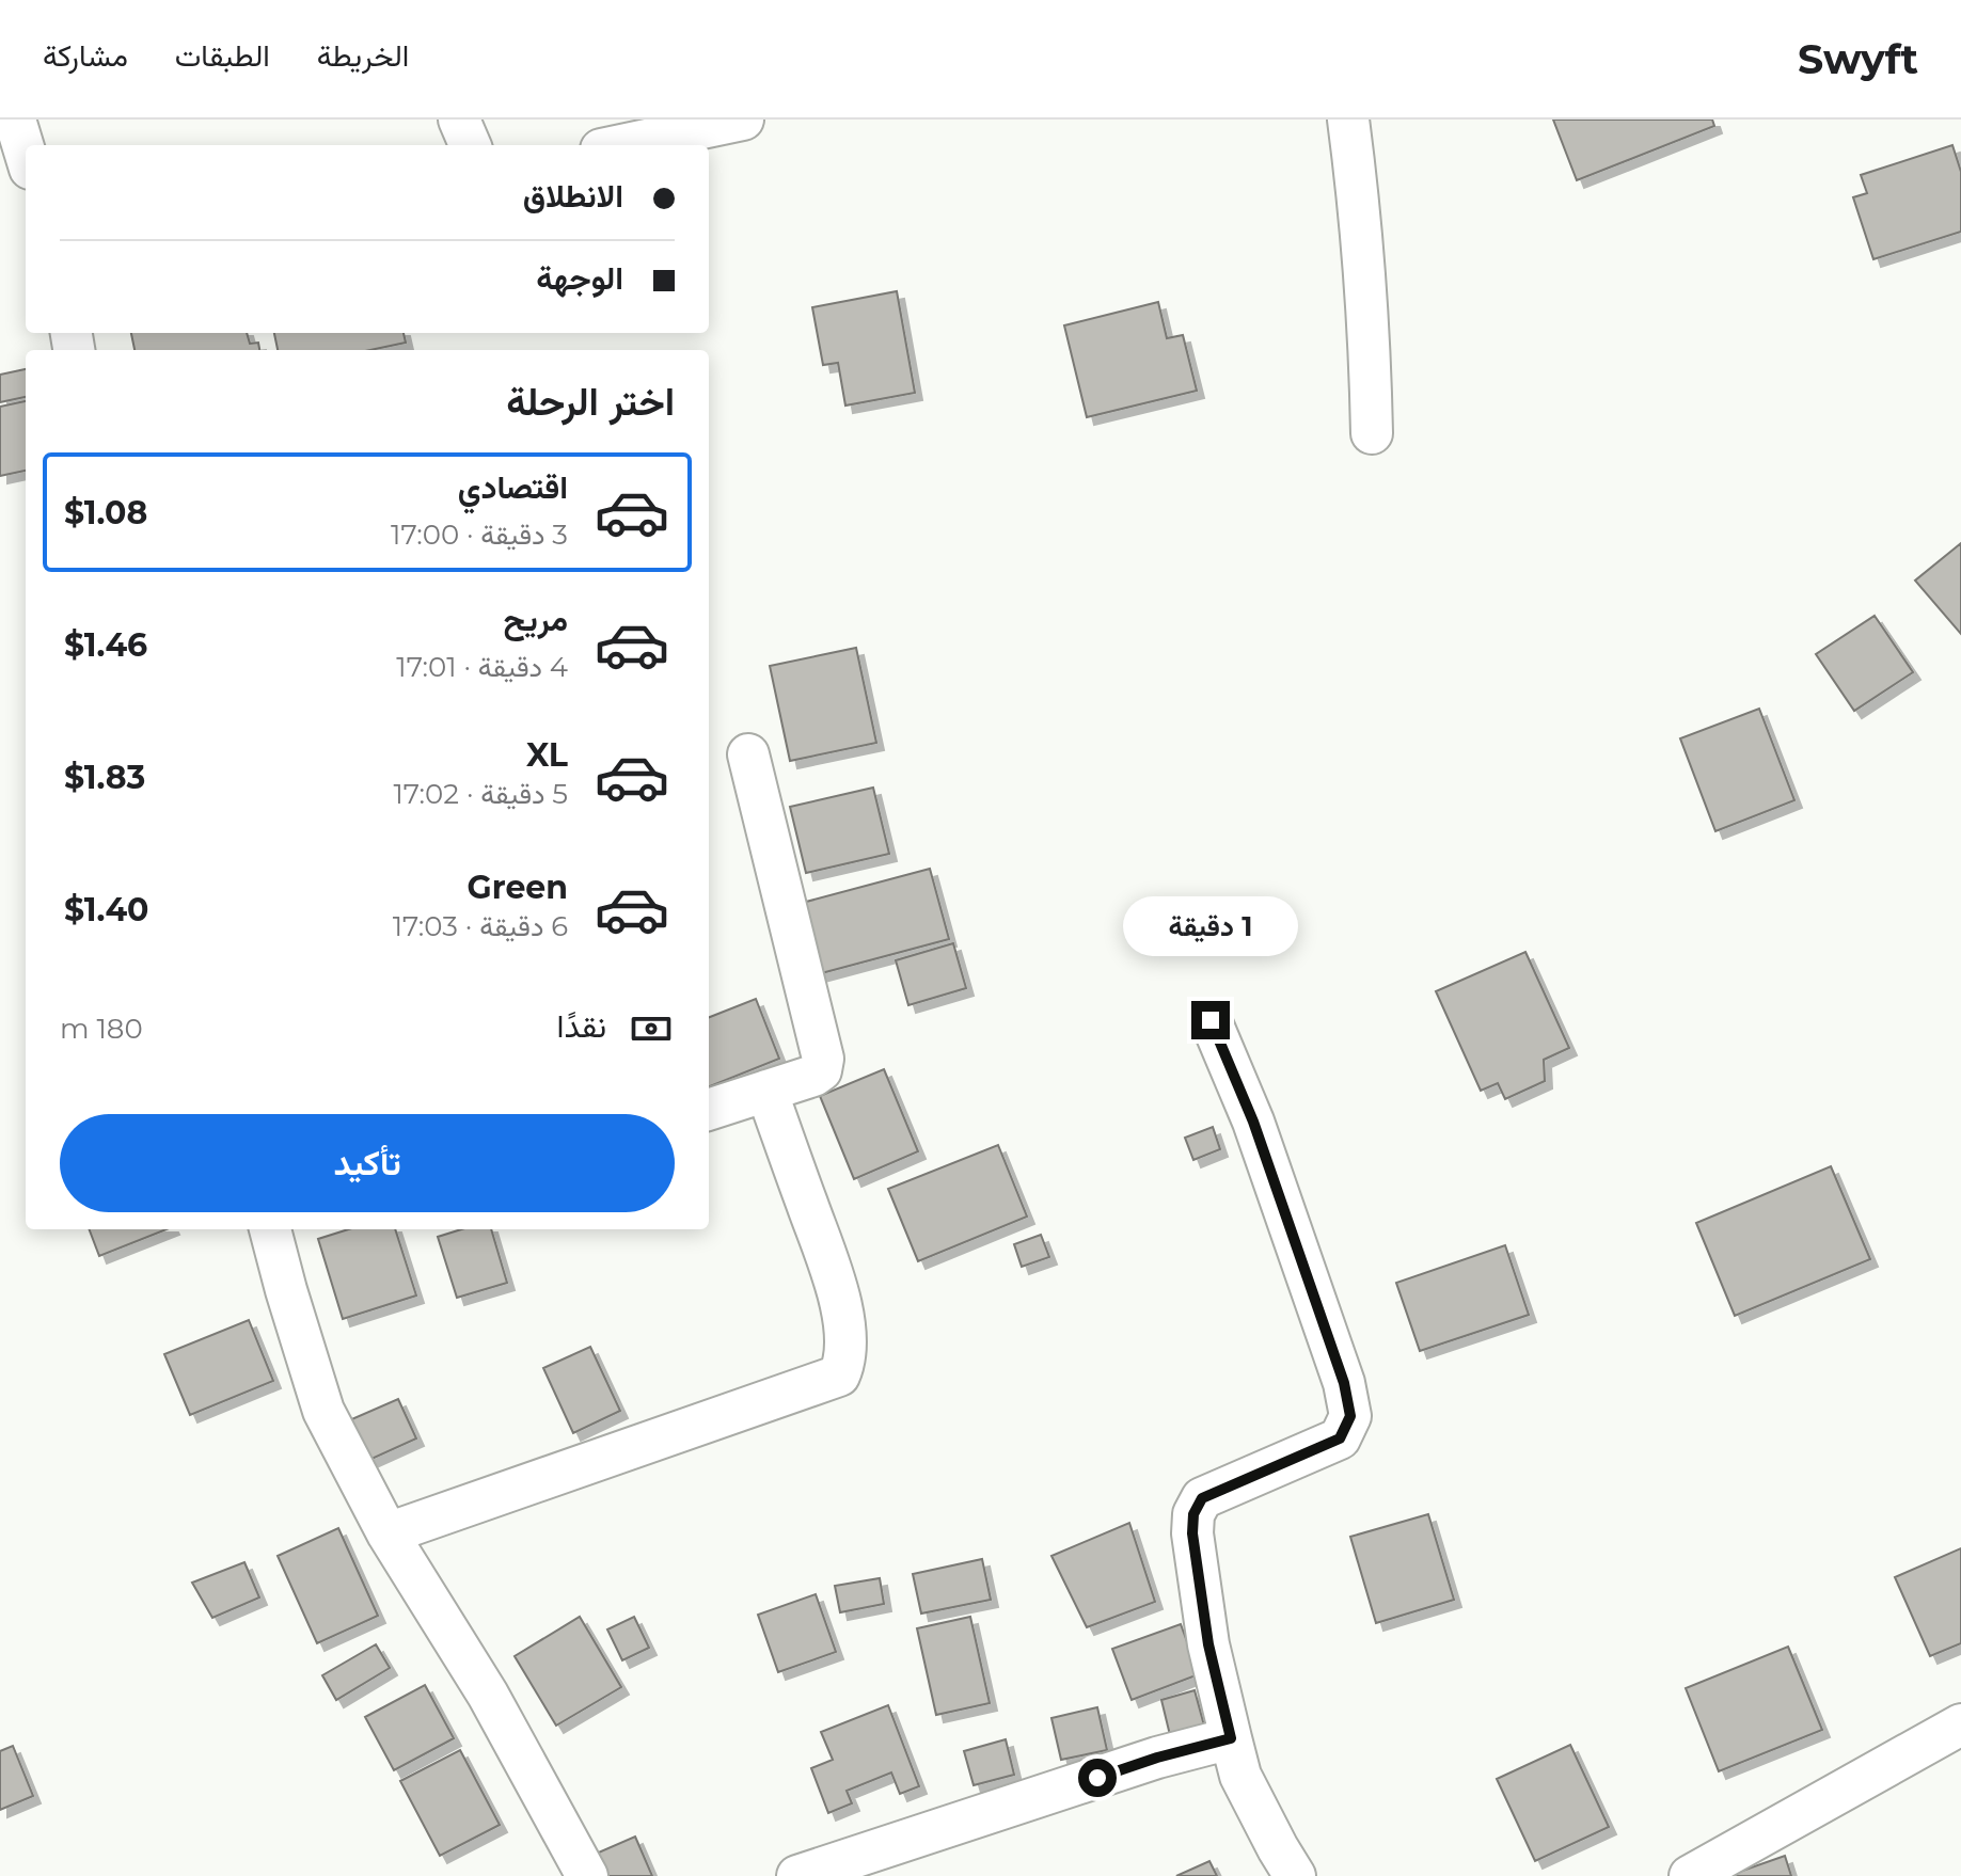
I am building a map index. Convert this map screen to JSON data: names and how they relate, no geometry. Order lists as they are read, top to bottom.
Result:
{
  "page": {
    "header": "Swyft",
    "nav": ["الخريطة", "الطبقات", "مشاركة"],
    "banner": ["الانطلاق", "الوجهة"],
    "heading": "اختر الرحلة",
    "list": [
      {
        "name": "اقتصادي",
        "note": "3 دقيقة · 17:00",
        "value": "$1.08"
      },
      {
        "name": "مريح",
        "note": "4 دقيقة · 17:01",
        "value": "$1.46"
      },
      {
        "name": "XL",
        "note": "5 دقيقة · 17:02",
        "value": "$1.83"
      },
      {
        "name": "Green",
        "note": "6 دقيقة · 17:03",
        "value": "$1.40"
      }
    ],
    "bubble": "1 دقيقة",
    "pay": ["نقدًا", "180 m"],
    "buttons": "تأكيد"
  }
}
